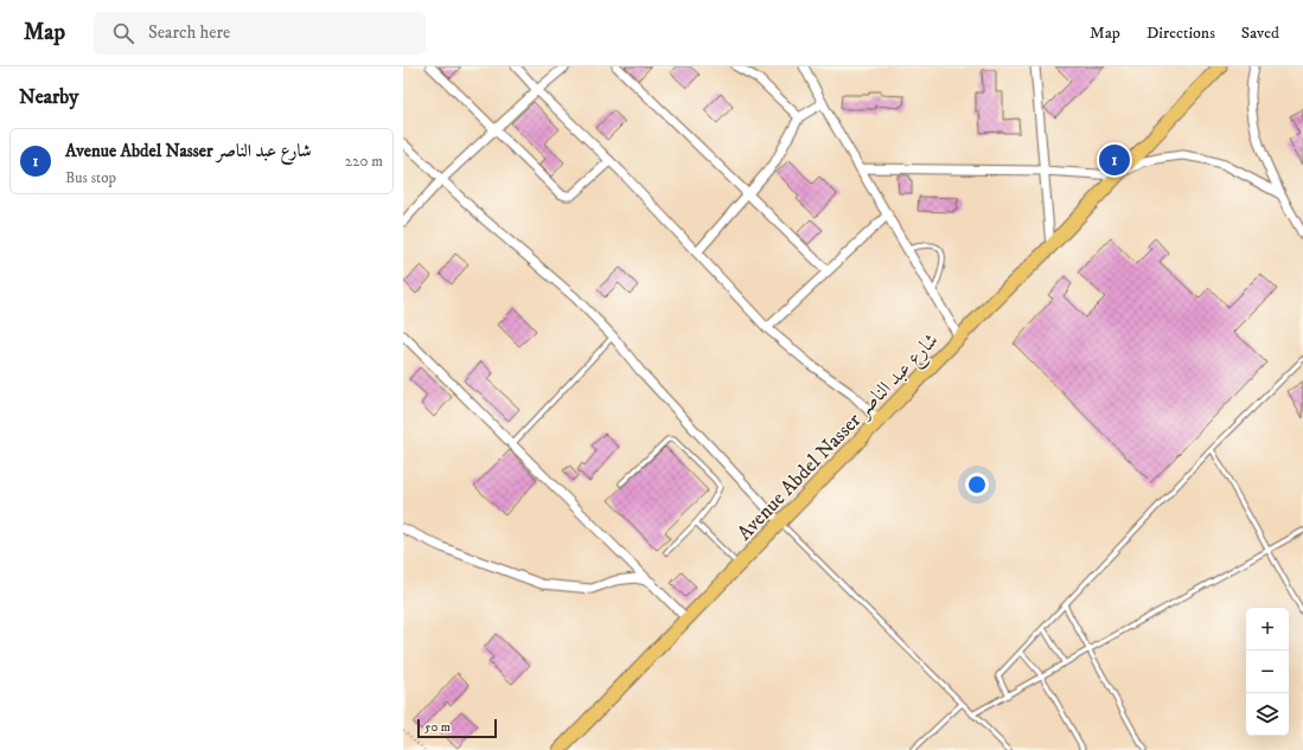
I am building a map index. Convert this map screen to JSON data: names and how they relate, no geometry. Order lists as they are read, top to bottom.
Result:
{
  "streets": {
    "main road": ["Avenue Abdel Nasser شارع عبد الناصر"]
  },
  "scale_bar": "50 m",
  "page": {
    "header": "Map",
    "search": "Search here",
    "nav": ["Map", "Directions", "Saved"],
    "heading": "Nearby",
    "list": [
      {
        "mark": "1",
        "name": "Avenue Abdel Nasser شارع عبد الناصر",
        "note": "Bus stop",
        "value": "220 m"
      }
    ],
    "pins": "1",
    "map_buttons": ["+", "−"],
    "scale": "50 m"
  }
}
